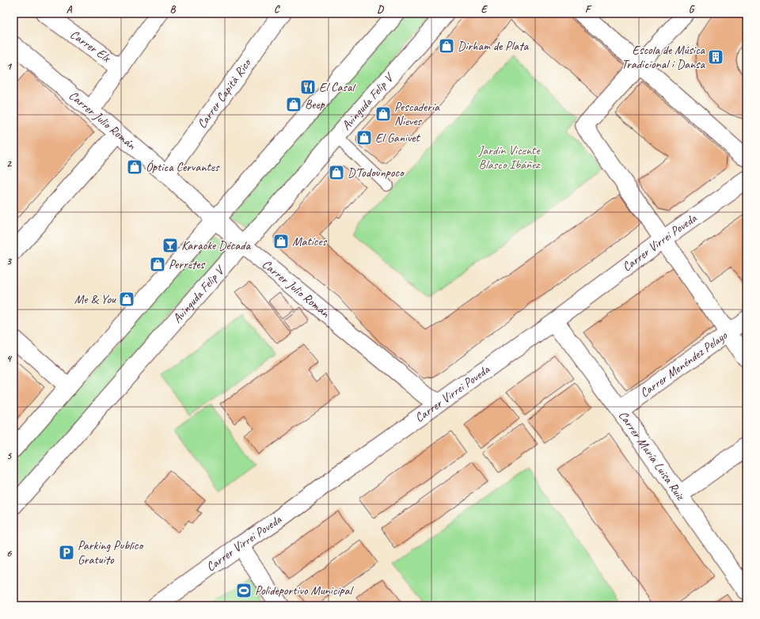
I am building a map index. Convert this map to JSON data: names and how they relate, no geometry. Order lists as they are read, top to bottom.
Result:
{
  "streets": {
    "street": [
      "Carrer Elx",
      "Carrer Capità Rico",
      "Avinguda Felip V",
      "Carrer Julio Román",
      "Carrer Virrei Poveda",
      "Carrer Menéndez Pelayo",
      "Carrer María Luisa Ruiz"
    ]
  },
  "crossings": [
    ["Carrer Elx", "Carrer Julio Román"],
    ["Carrer Capità Rico", "Carrer Julio Román"],
    ["Avinguda Felip V", "Carrer Julio Román"],
    ["Carrer Julio Román", "Carrer Virrei Poveda"],
    ["Carrer Virrei Poveda", "Carrer María Luisa Ruiz"],
    ["Carrer Menéndez Pelayo", "Carrer María Luisa Ruiz"]
  ],
  "parks": ["Jardín Vicente Blasco Ibáñez"],
  "places": {
    "shop": [
      "Dirham de Plata",
      "Beep",
      "Pescadería Nieves",
      "El Ganivet",
      "Óptica Cervantes",
      "D'Todounpoco",
      "Matíces",
      "Perretes",
      "Me & You"
    ],
    "building": ["Escola de Música Tradicional i Dansa"],
    "restaurant": ["El Casal"],
    "bar": ["Karaoke Década"],
    "parking": ["Parking Publico Gratuito"],
    "sports": ["Polideportivo Municipal"]
  },
  "grid": {
    "columns": [
      "A",
      "B",
      "C",
      "D",
      "E",
      "F",
      "G"
    ],
    "rows": [
      "1",
      "2",
      "3",
      "4",
      "5",
      "6"
    ]
  }
}
